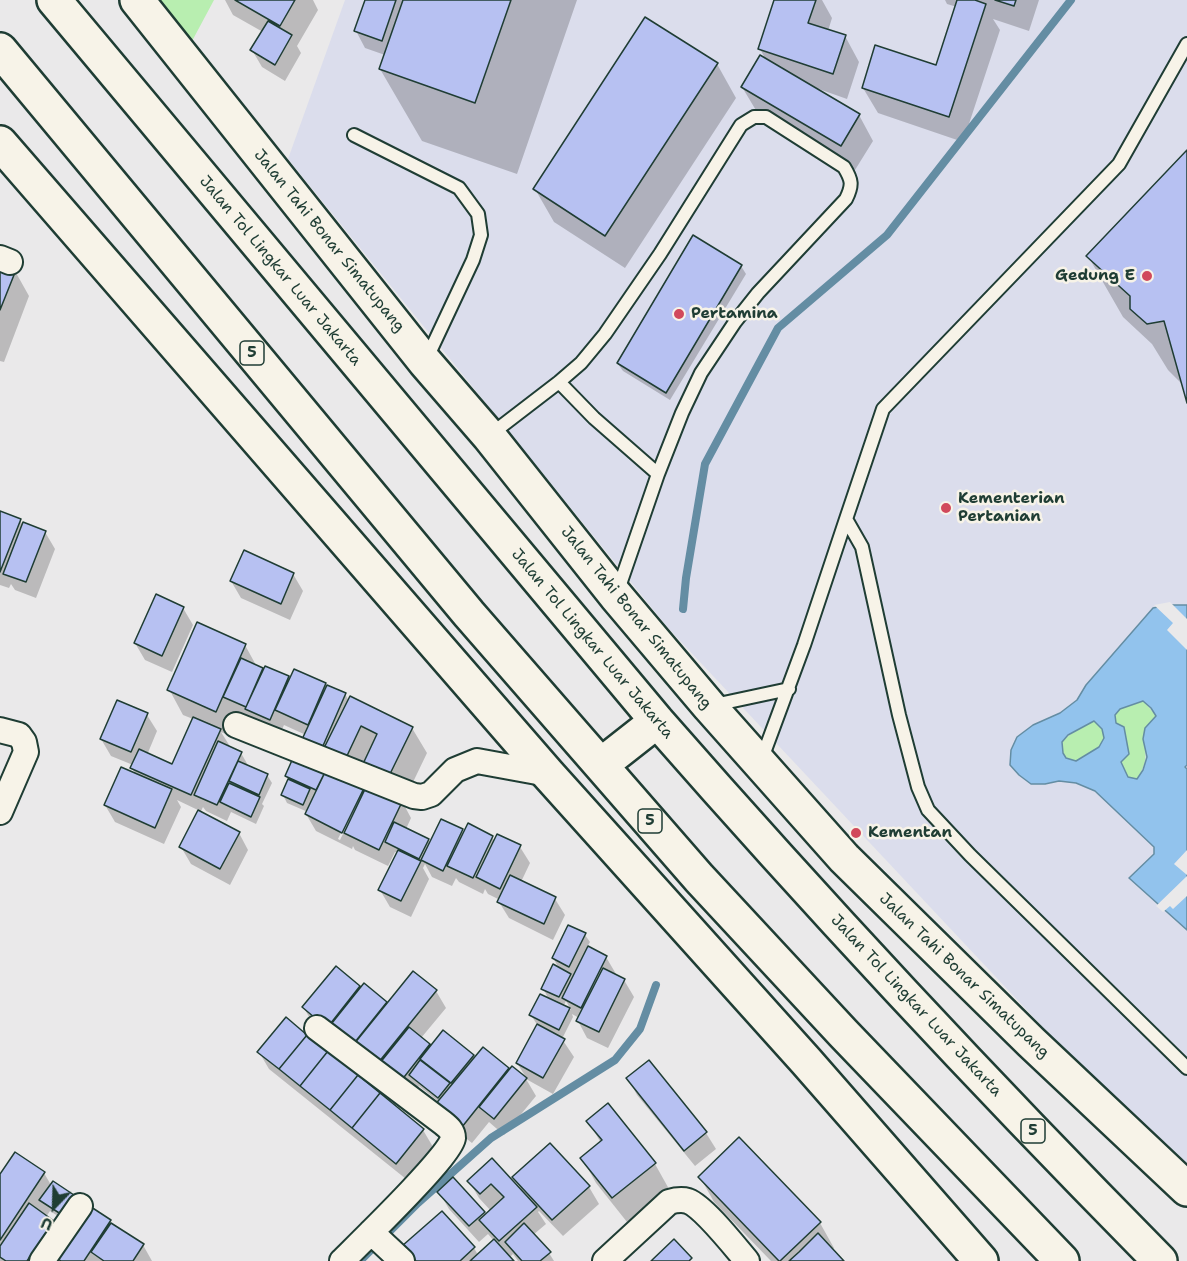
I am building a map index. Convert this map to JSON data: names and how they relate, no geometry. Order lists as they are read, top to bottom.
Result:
{
  "streets": {
    "highway": ["Jalan Tahi Bonar Simatupang", "Jalan Tol Lingkar Luar Jakarta", "5"]
  },
  "places": [
    "Gedung E",
    "Pertamina",
    "Kementerian Pertanian",
    "Kementan"
  ],
  "north": "bottom left"
}
